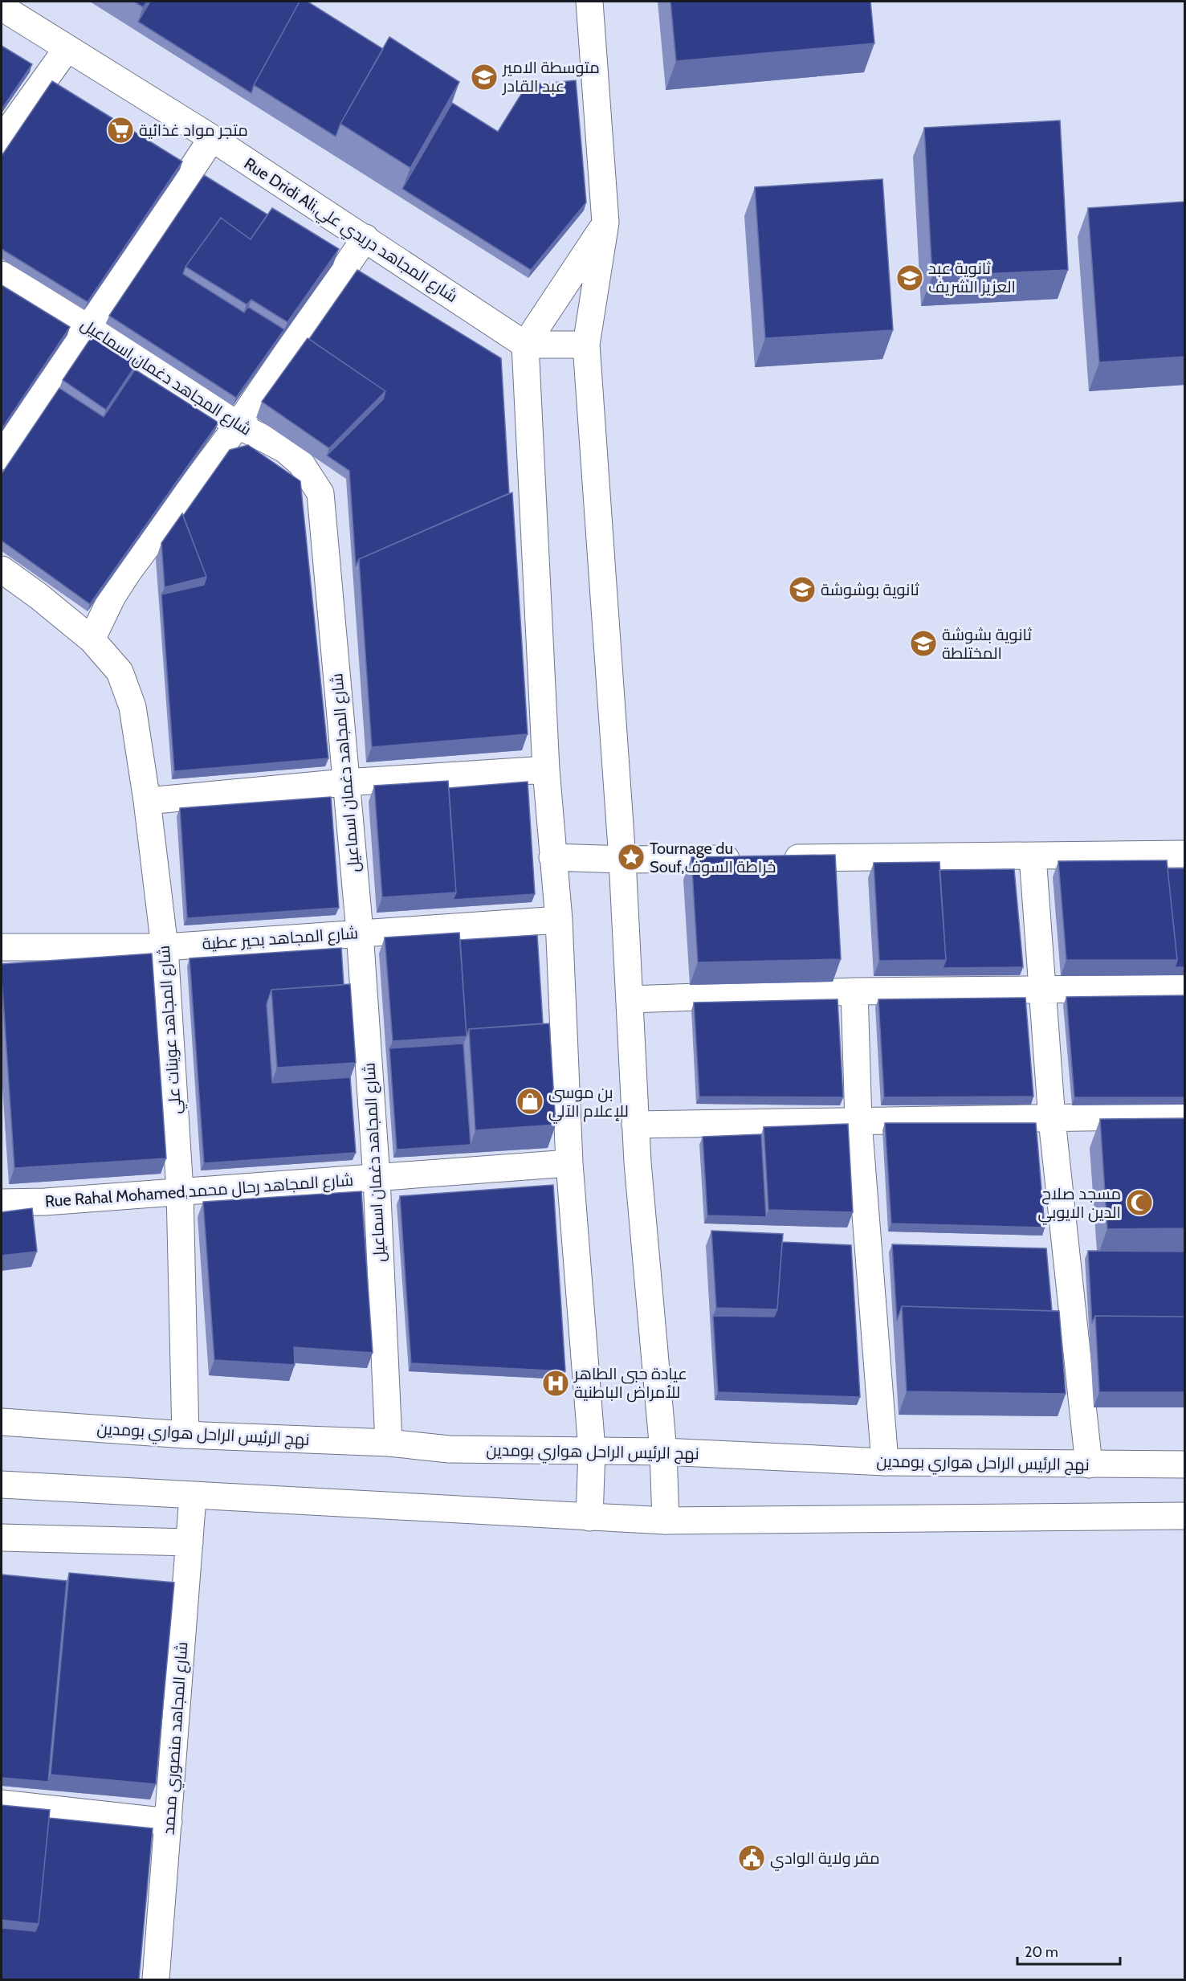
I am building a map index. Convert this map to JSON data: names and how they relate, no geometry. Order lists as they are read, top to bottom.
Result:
{
  "streets": {
    "street": [
      "Rue Dridi Ali,شارع المجاهد دريدي علي",
      "شارع المجاهد دغمان اسماعيل",
      "شارع المجاهد بحير عطية",
      "شارع المجاهد عوينات علي",
      "Rue Rahal Mohamed,شارع المجاهد رحال محمد",
      "نهج الرئيس الراحل هواري بومدين",
      "شارع المجاهد منصوري محمد"
    ]
  },
  "crossings": [
    ["شارع المجاهد دغمان اسماعيل", "شارع المجاهد بحير عطية"],
    ["شارع المجاهد دغمان اسماعيل", "Rue Rahal Mohamed,شارع المجاهد رحال محمد"],
    ["شارع المجاهد دغمان اسماعيل", "نهج الرئيس الراحل هواري بومدين"],
    ["شارع المجاهد بحير عطية", "شارع المجاهد عوينات علي"],
    ["شارع المجاهد عوينات علي", "Rue Rahal Mohamed,شارع المجاهد رحال محمد"],
    ["شارع المجاهد عوينات علي", "نهج الرئيس الراحل هواري بومدين"]
  ],
  "places": {
    "school or university": [
      "متوسطة الامير عبد القادر",
      "ثانوية عبد العزيز الشريف",
      "ثانوية بوشوشة",
      "ثانوية بشوشة المختلطة"
    ],
    "supermarket": ["متجر مواد غذائية"],
    "place": ["Tournage du Souf,خراطة السوف"],
    "shop": ["بن موسى للإعلام الآلي"],
    "mosque": ["مسجد صلاح الدين الايوبي"],
    "hospital": ["عيادة حبى الطاهر للأمراض الباطنية"],
    "public building": ["مقر ولاية الوادي"]
  },
  "scale_bar": "20 m"
}
